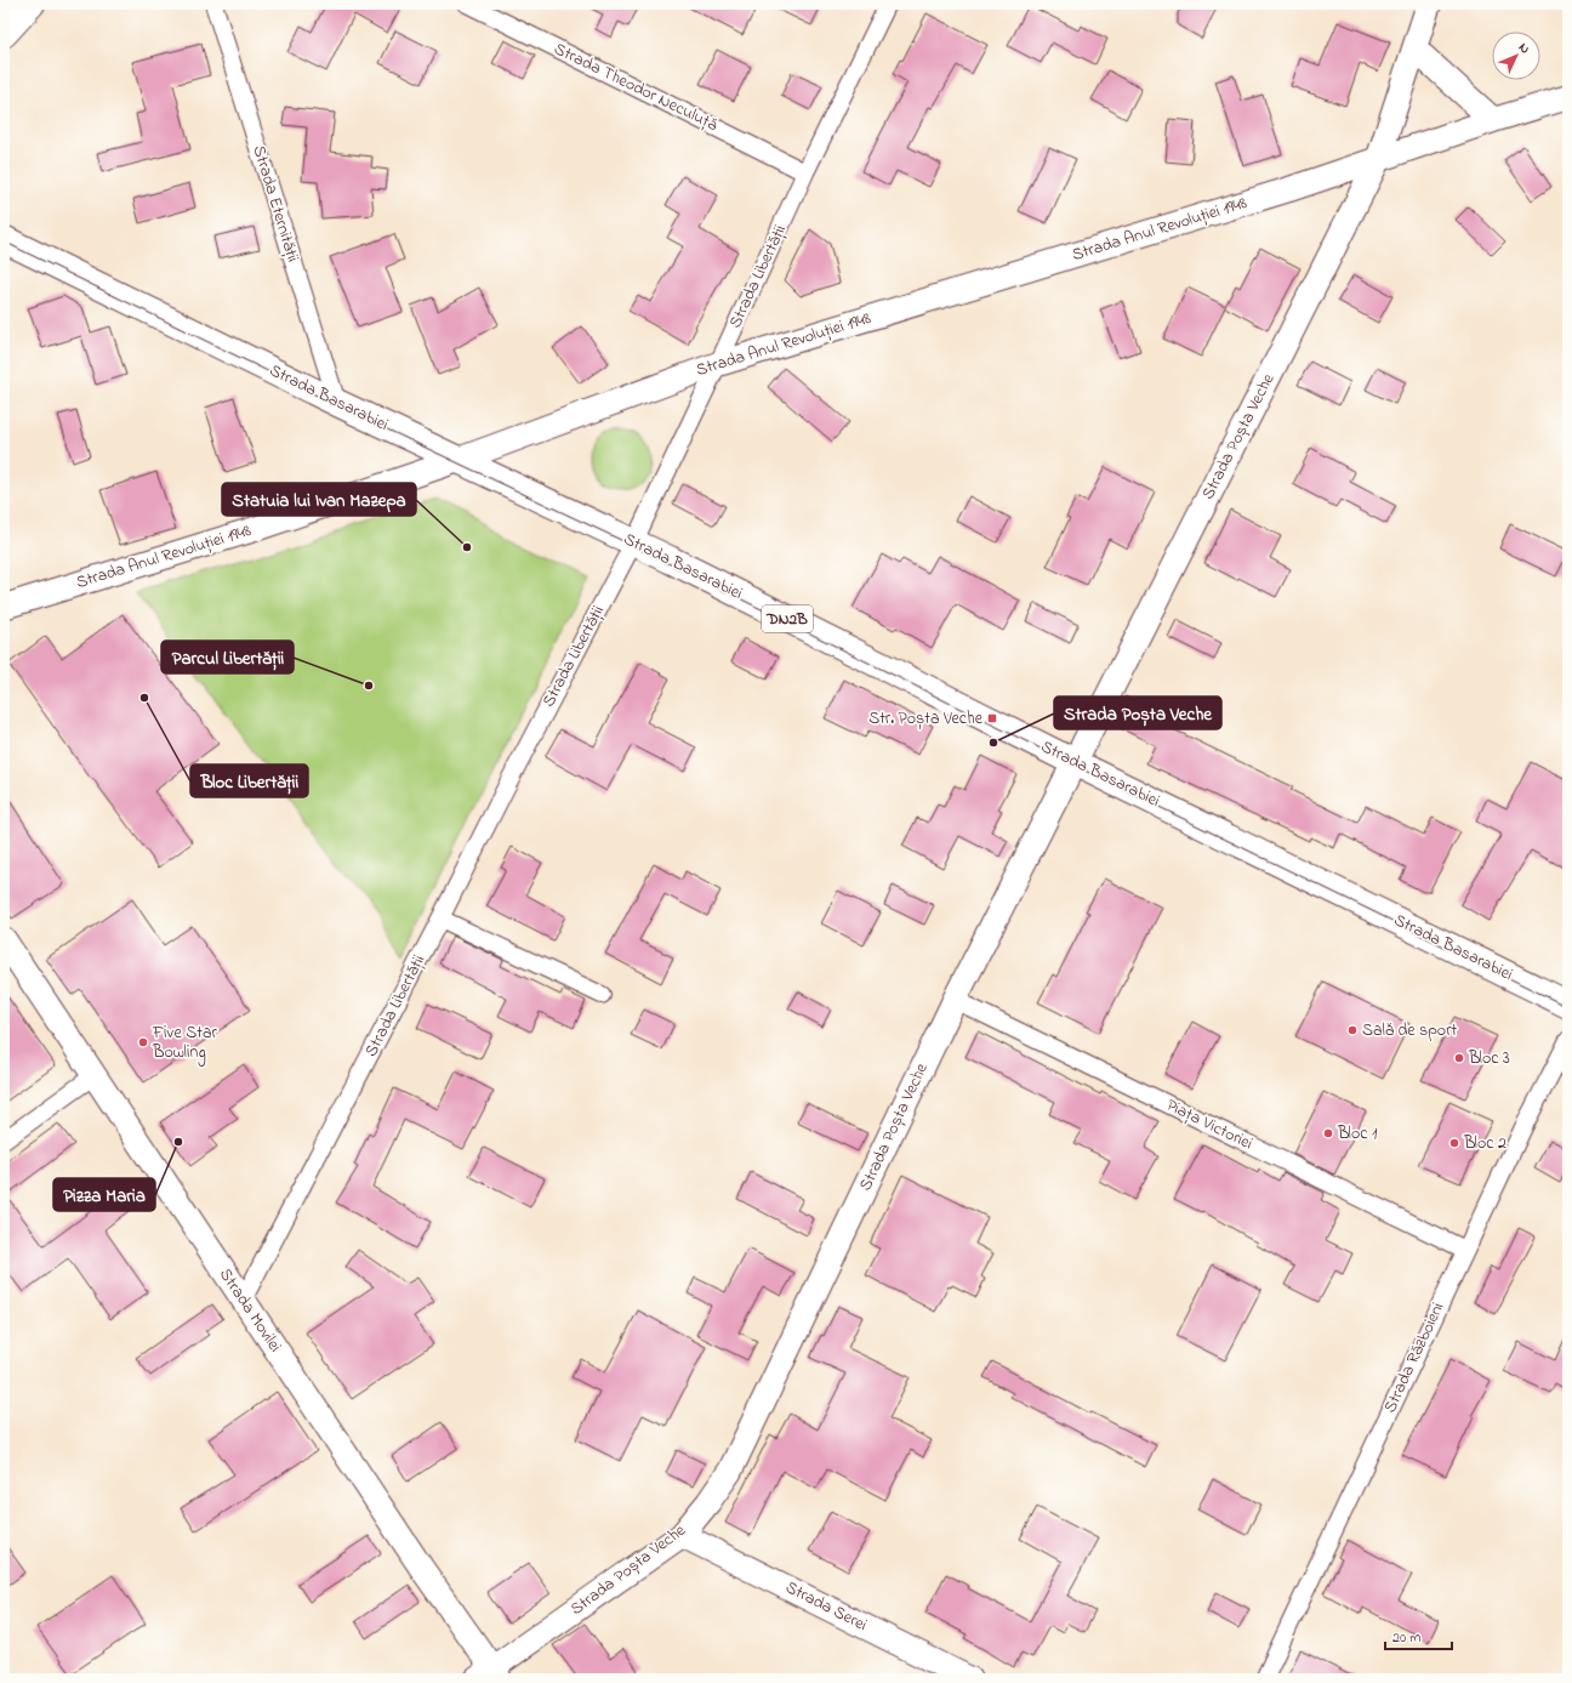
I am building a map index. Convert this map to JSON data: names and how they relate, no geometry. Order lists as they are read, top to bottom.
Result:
{
  "streets": {
    "main road": ["Strada Basarabiei", "DN2B"],
    "street": [
      "Strada Theodor Neculuță",
      "Strada Eternității",
      "Strada Anul Revoluției 1948",
      "Strada Libertății",
      "Strada Poșta Veche",
      "Piața Victoriei",
      "Strada Movilei",
      "Strada Războieni",
      "Strada Serei"
    ]
  },
  "crossings": [
    ["Strada Theodor Neculuță", "Strada Libertății"],
    ["Strada Eternității", "Strada Basarabiei"],
    ["Strada Anul Revoluției 1948", "Strada Libertății"],
    ["Strada Anul Revoluției 1948", "Strada Basarabiei"],
    ["Strada Anul Revoluției 1948", "Strada Poșta Veche"],
    ["Strada Libertății", "Strada Basarabiei"],
    ["Strada Libertății", "Strada Movilei"],
    ["Strada Basarabiei", "Strada Poșta Veche"],
    ["Strada Poșta Veche", "Piața Victoriei"],
    ["Strada Poșta Veche", "Strada Movilei"],
    ["Strada Poșta Veche", "Strada Serei"],
    ["Piața Victoriei", "Strada Războieni"]
  ],
  "places": {
    "other": [
      "Statuia lui Ivan Mazepa",
      "Parcul Libertății",
      "Bloc Libertății",
      "Strada Poșta Veche",
      "Sală de sport",
      "Five Star Bowling",
      "Bloc 3",
      "Bloc 1",
      "Pizza Maria",
      "Bloc 2"
    ],
    "transit": ["Str. Poșta Veche"]
  },
  "scale_bar": "20 m",
  "north": "top right"
}
